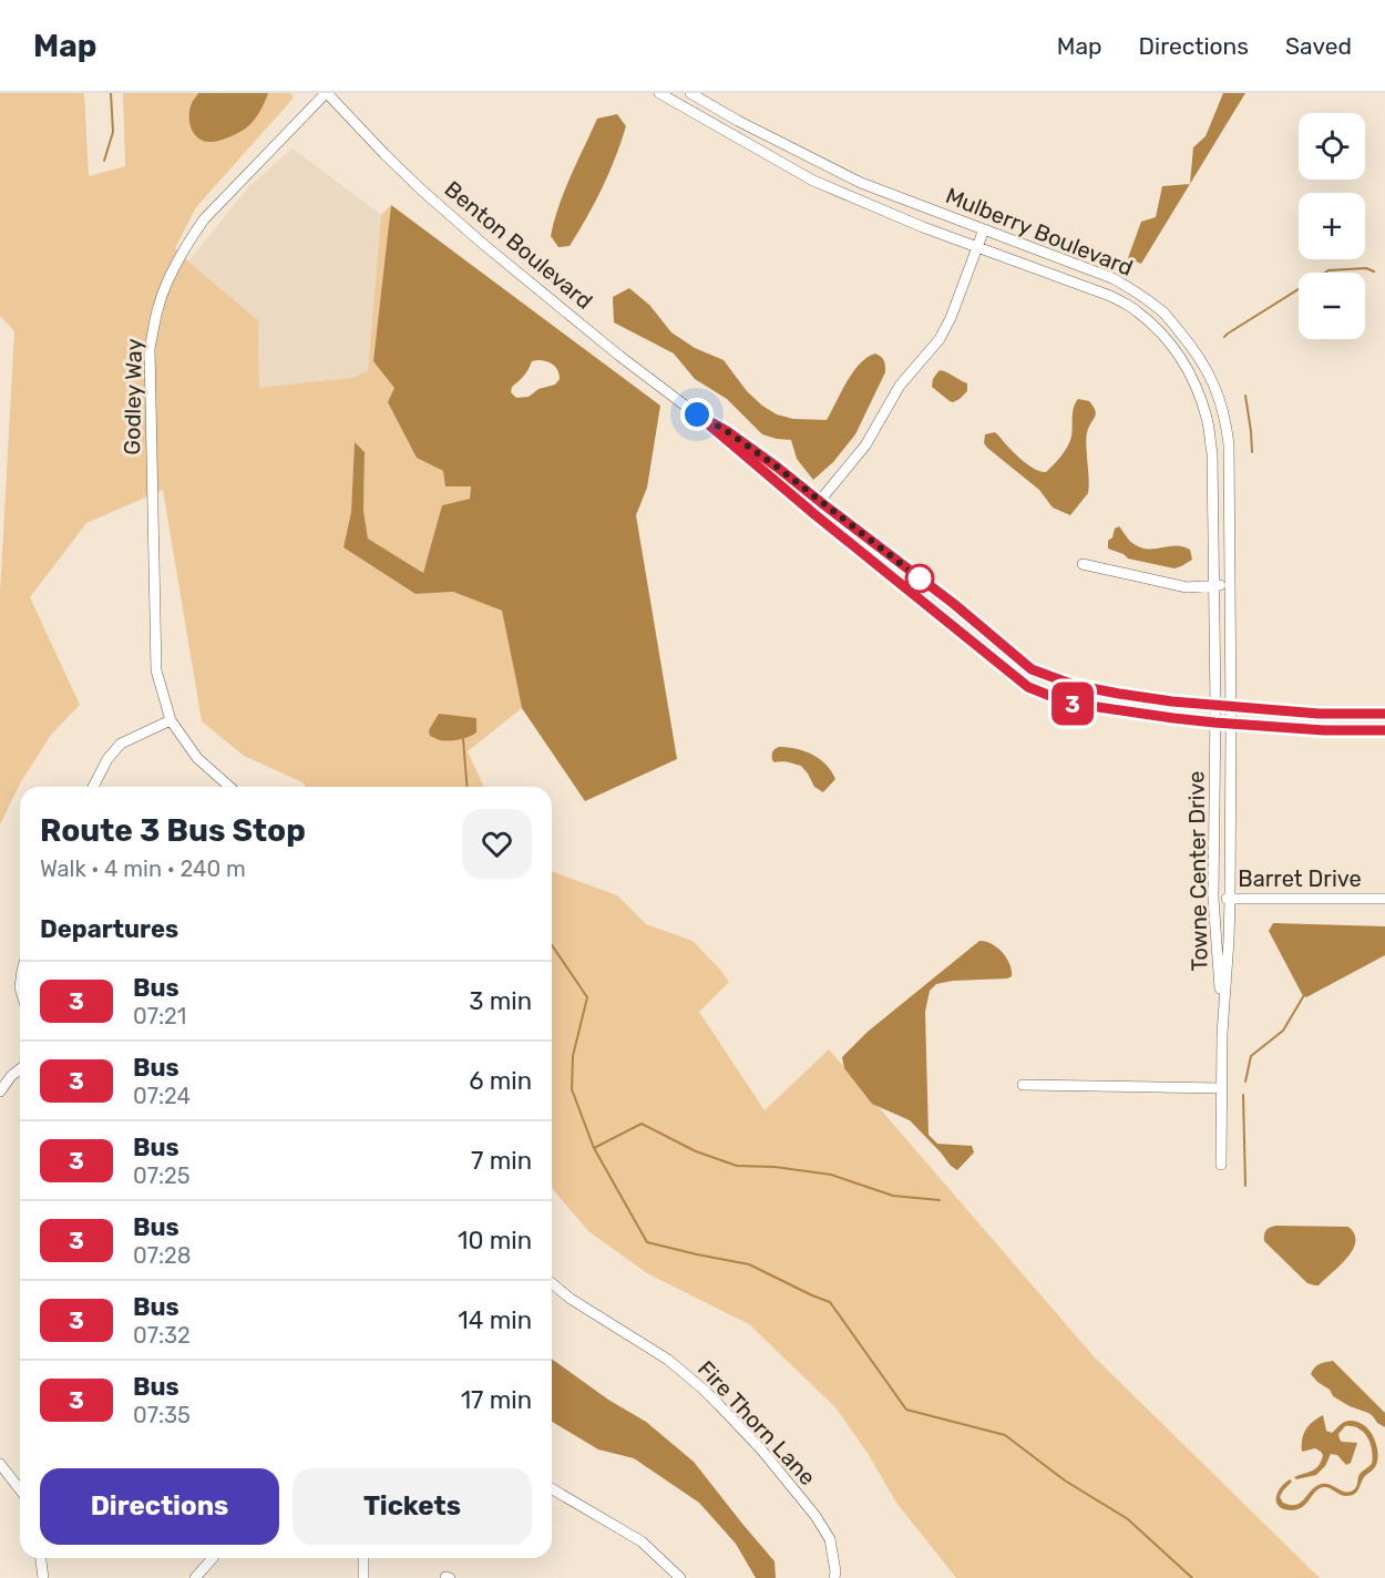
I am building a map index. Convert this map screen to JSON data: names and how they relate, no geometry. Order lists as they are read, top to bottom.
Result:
{
  "streets": {
    "street": [
      "Mulberry Boulevard",
      "Benton Boulevard",
      "Godley Way",
      "Towne Center Drive",
      "Barret Drive",
      "Fire Thorn Lane"
    ]
  },
  "crossings": [
    ["Mulberry Boulevard", "Benton Boulevard"],
    ["Mulberry Boulevard", "Towne Center Drive"],
    ["Benton Boulevard", "Godley Way"],
    ["Benton Boulevard", "Towne Center Drive"],
    ["Towne Center Drive", "Barret Drive"]
  ],
  "lines": ["bus line 3"],
  "page": {
    "header": "Map",
    "nav": ["Map", "Directions", "Saved"],
    "on_map": "3",
    "map_buttons": ["+", "−"],
    "heading": [
      ["Route 3 Bus Stop", "Walk · 4 min · 240 m"],
      "Departures"
    ],
    "list": [
      {
        "mark": "3",
        "name": "Bus",
        "note": "07:21",
        "value": "3 min"
      },
      {
        "mark": "3",
        "name": "Bus",
        "note": "07:24",
        "value": "6 min"
      },
      {
        "mark": "3",
        "name": "Bus",
        "note": "07:25",
        "value": "7 min"
      },
      {
        "mark": "3",
        "name": "Bus",
        "note": "07:28",
        "value": "10 min"
      },
      {
        "mark": "3",
        "name": "Bus",
        "note": "07:32",
        "value": "14 min"
      },
      {
        "mark": "3",
        "name": "Bus",
        "note": "07:35",
        "value": "17 min"
      }
    ],
    "buttons": ["Directions", "Tickets"]
  }
}
